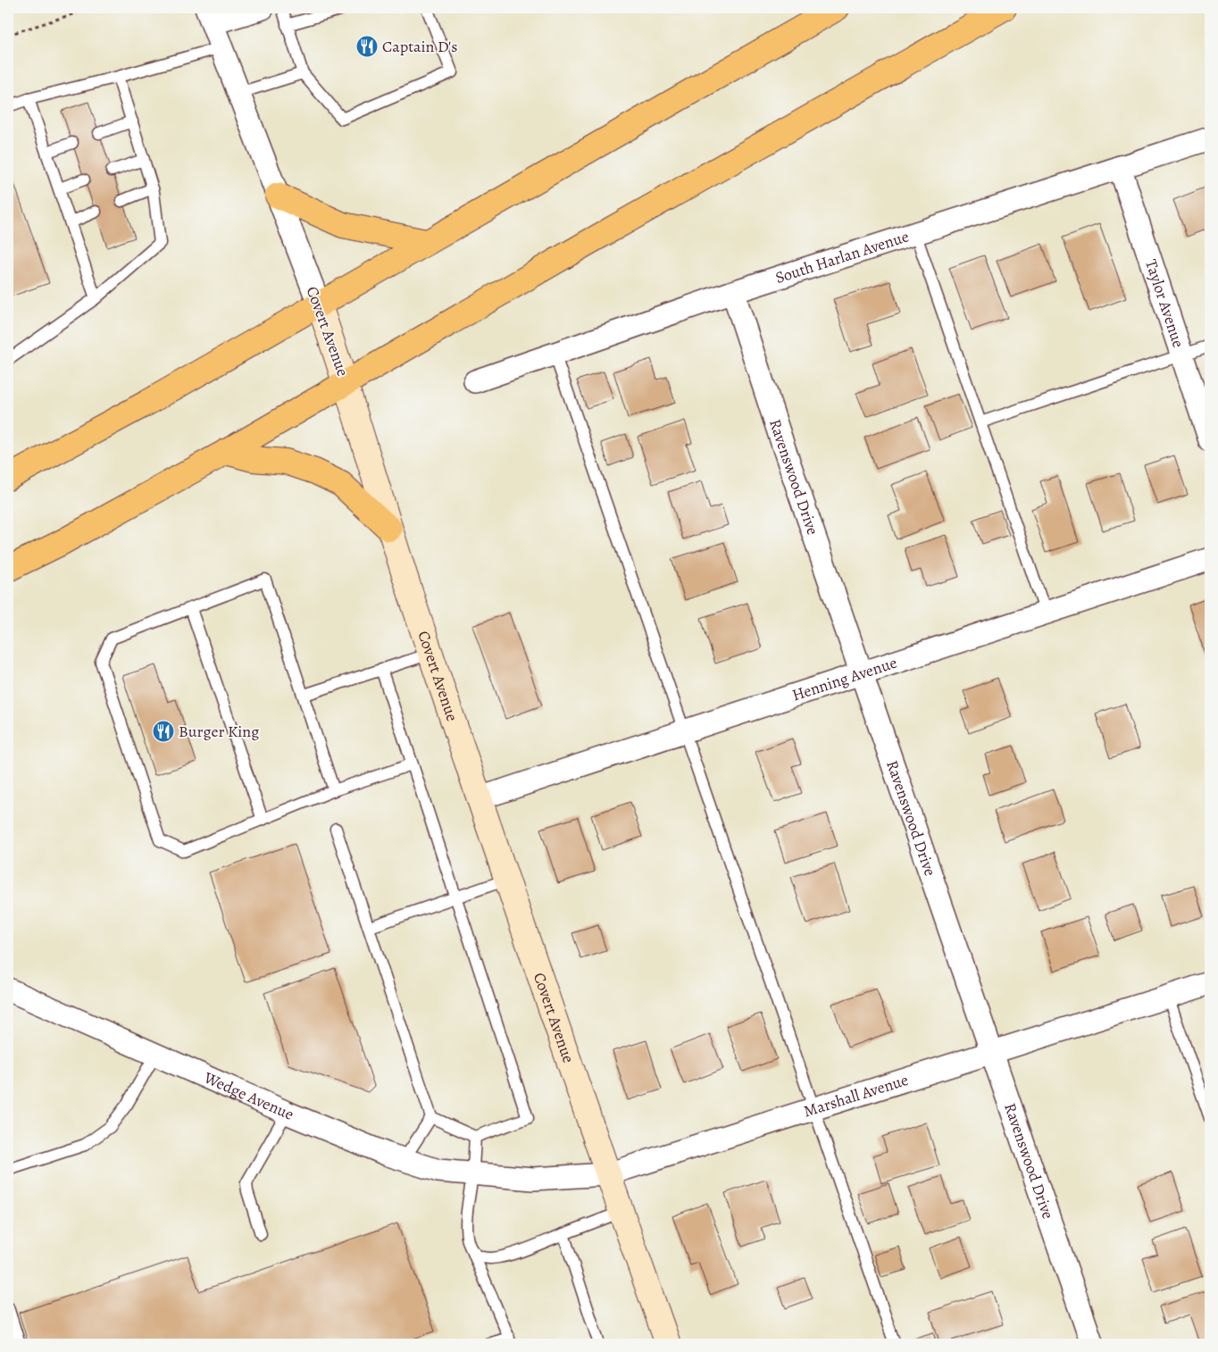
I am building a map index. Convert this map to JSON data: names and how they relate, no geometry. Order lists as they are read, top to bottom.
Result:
{
  "streets": {
    "main road": ["Covert Avenue"],
    "street": [
      "South Harlan Avenue",
      "Taylor Avenue",
      "Ravenswood Drive",
      "Henning Avenue",
      "Wedge Avenue",
      "Marshall Avenue"
    ]
  },
  "crossings": [
    ["South Harlan Avenue", "Taylor Avenue"],
    ["South Harlan Avenue", "Ravenswood Drive"],
    ["Covert Avenue", "Henning Avenue"],
    ["Covert Avenue", "Marshall Avenue"],
    ["Ravenswood Drive", "Henning Avenue"],
    ["Ravenswood Drive", "Marshall Avenue"],
    ["Wedge Avenue", "Marshall Avenue"]
  ],
  "places": {
    "restaurant": ["Captain D's", "Burger King"]
  }
}
